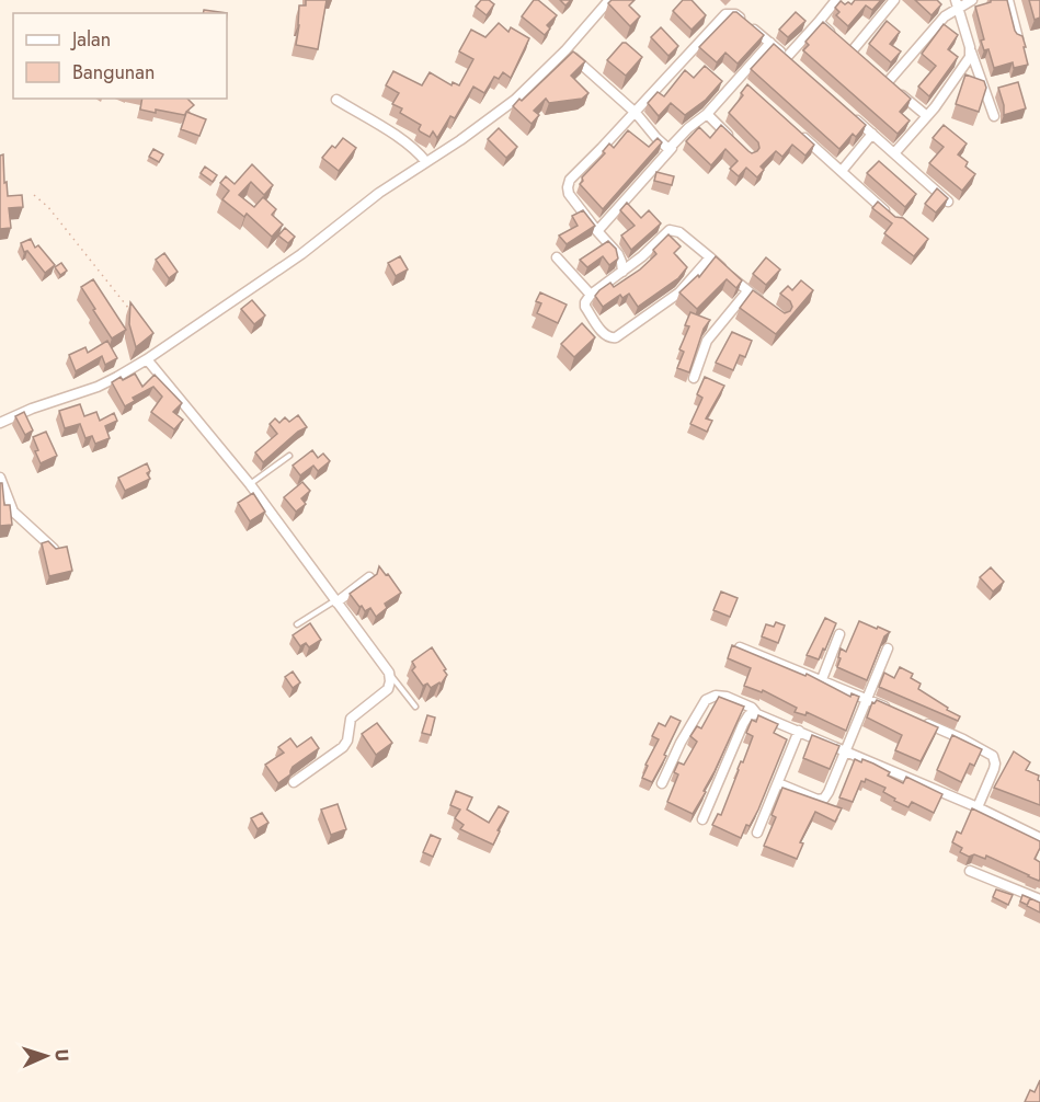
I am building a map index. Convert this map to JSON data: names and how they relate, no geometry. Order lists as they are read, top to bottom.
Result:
{
  "legend": ["Jalan", "Bangunan"],
  "north": "right"
}
